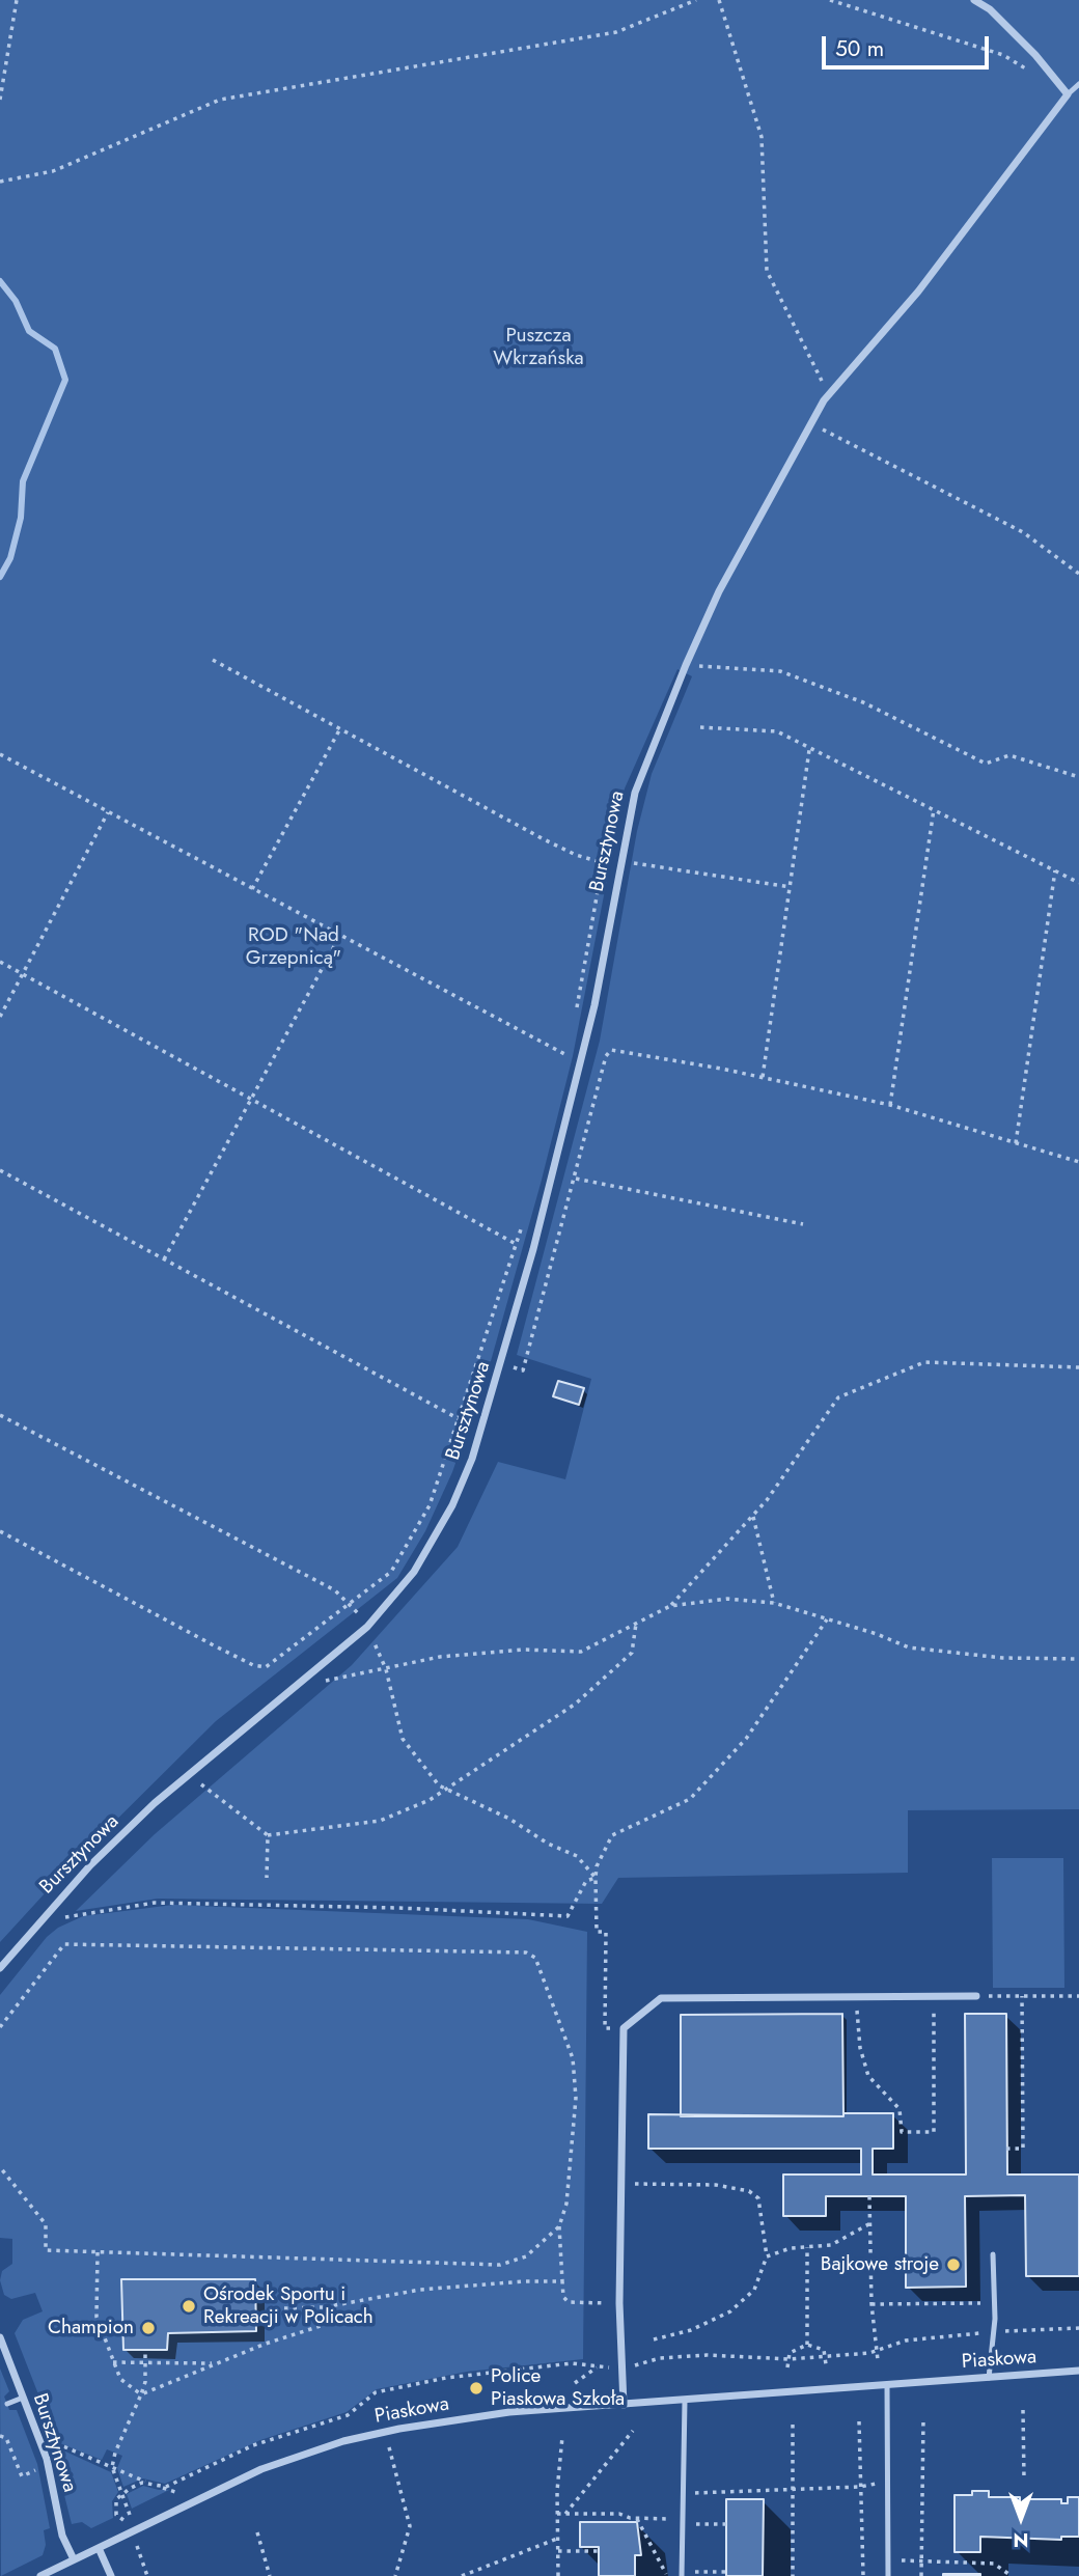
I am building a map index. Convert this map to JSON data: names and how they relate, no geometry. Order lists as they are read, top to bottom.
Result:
{
  "streets": {
    "street": ["Bursztynowa", "Piaskowa"]
  },
  "crossings": [
    ["Bursztynowa", "Piaskowa"]
  ],
  "parks": ["Puszcza Wkrzańska", "ROD \"Nad Grzepnicą\""],
  "places": [
    "Bajkowe stroje",
    "Ośrodek Sportu i Rekreacji w Policach",
    "Champion",
    "Police Piaskowa Szkoła"
  ],
  "scale_bar": "50 m",
  "north": "bottom"
}
